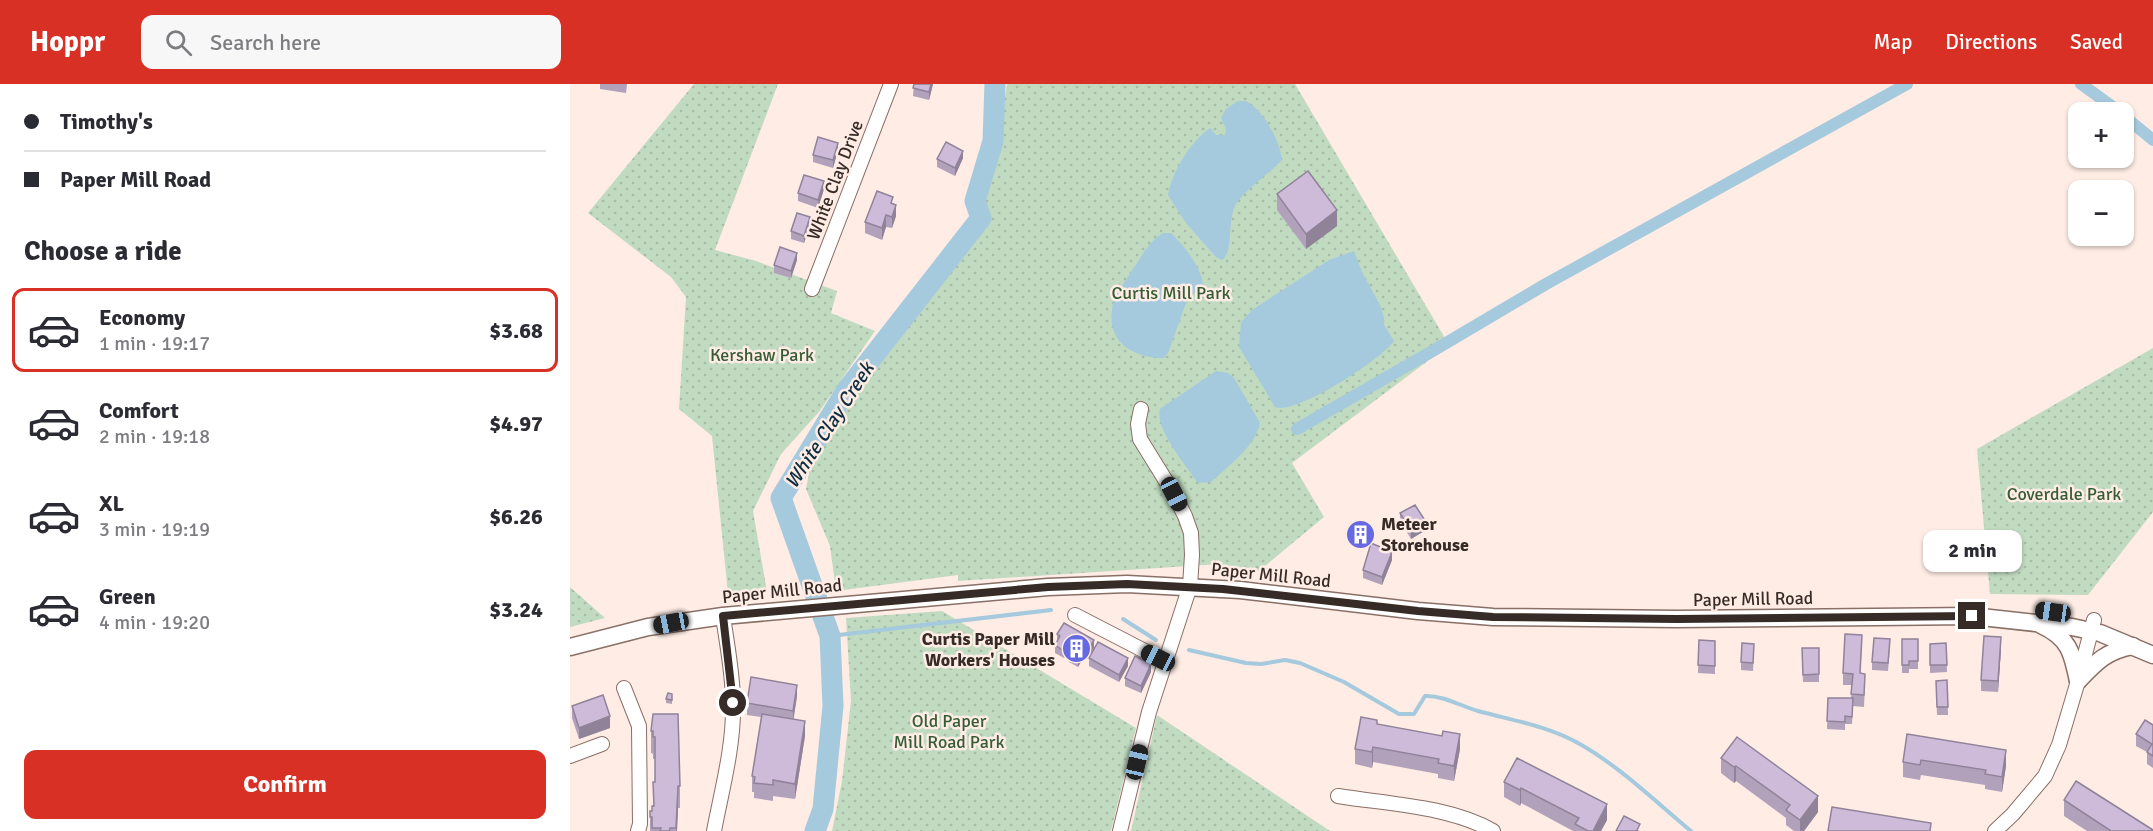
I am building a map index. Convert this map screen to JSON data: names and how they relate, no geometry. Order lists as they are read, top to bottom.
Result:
{
  "streets": {
    "main road": ["Paper Mill Road"],
    "street": ["White Clay Drive"]
  },
  "water": ["White Clay Creek"],
  "parks": [
    "Curtis Mill Park",
    "Kershaw Park",
    "Coverdale Park",
    "Old Paper Mill Road Park"
  ],
  "places": {
    "building": ["Meteer Storehouse", "Curtis Paper Mill Workers' Houses"]
  },
  "page": {
    "header": "Hoppr",
    "search": "Search here",
    "nav": ["Map", "Directions", "Saved"],
    "banner": ["Timothy's", "Paper Mill Road"],
    "map_buttons": ["+", "−"],
    "heading": "Choose a ride",
    "list": [
      {
        "name": "Economy",
        "note": "1 min · 19:17",
        "value": "$3.68"
      },
      {
        "name": "Comfort",
        "note": "2 min · 19:18",
        "value": "$4.97"
      },
      {
        "name": "XL",
        "note": "3 min · 19:19",
        "value": "$6.26"
      },
      {
        "name": "Green",
        "note": "4 min · 19:20",
        "value": "$3.24"
      }
    ],
    "bubble": "2 min",
    "buttons": "Confirm"
  }
}
